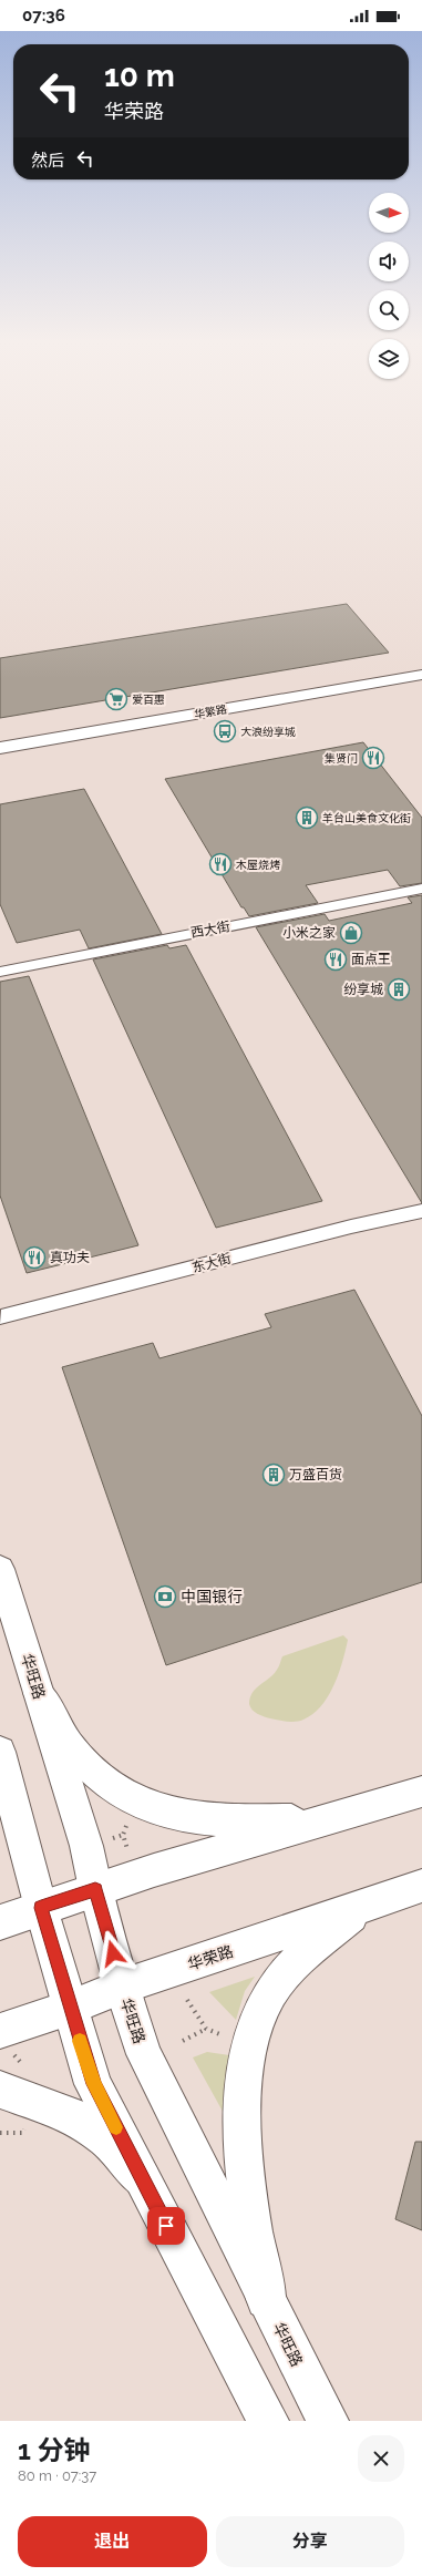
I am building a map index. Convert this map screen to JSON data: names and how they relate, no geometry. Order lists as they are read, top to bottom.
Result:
{
  "streets": {
    "main road": ["华繁路", "华旺路", "华荣路"],
    "street": ["西大街", "东大街"]
  },
  "crossings": [
    ["华旺路", "华荣路"]
  ],
  "places": {
    "supermarket": ["爱百惠"],
    "bus stop": ["大浪纷享城"],
    "restaurant": [
      "集贤门",
      "木屋烧烤",
      "面点王",
      "真功夫"
    ],
    "building": ["羊台山美食文化街", "纷享城", "万盛百货"],
    "shop": ["小米之家"],
    "bank": ["中国银行"]
  },
  "north": "right",
  "page": {
    "status": "07:36",
    "turn": ["10 m", "华荣路"],
    "then": "然后",
    "heading": ["1 分钟", "80 m · 07:37"],
    "buttons": ["退出", "分享"]
  }
}
